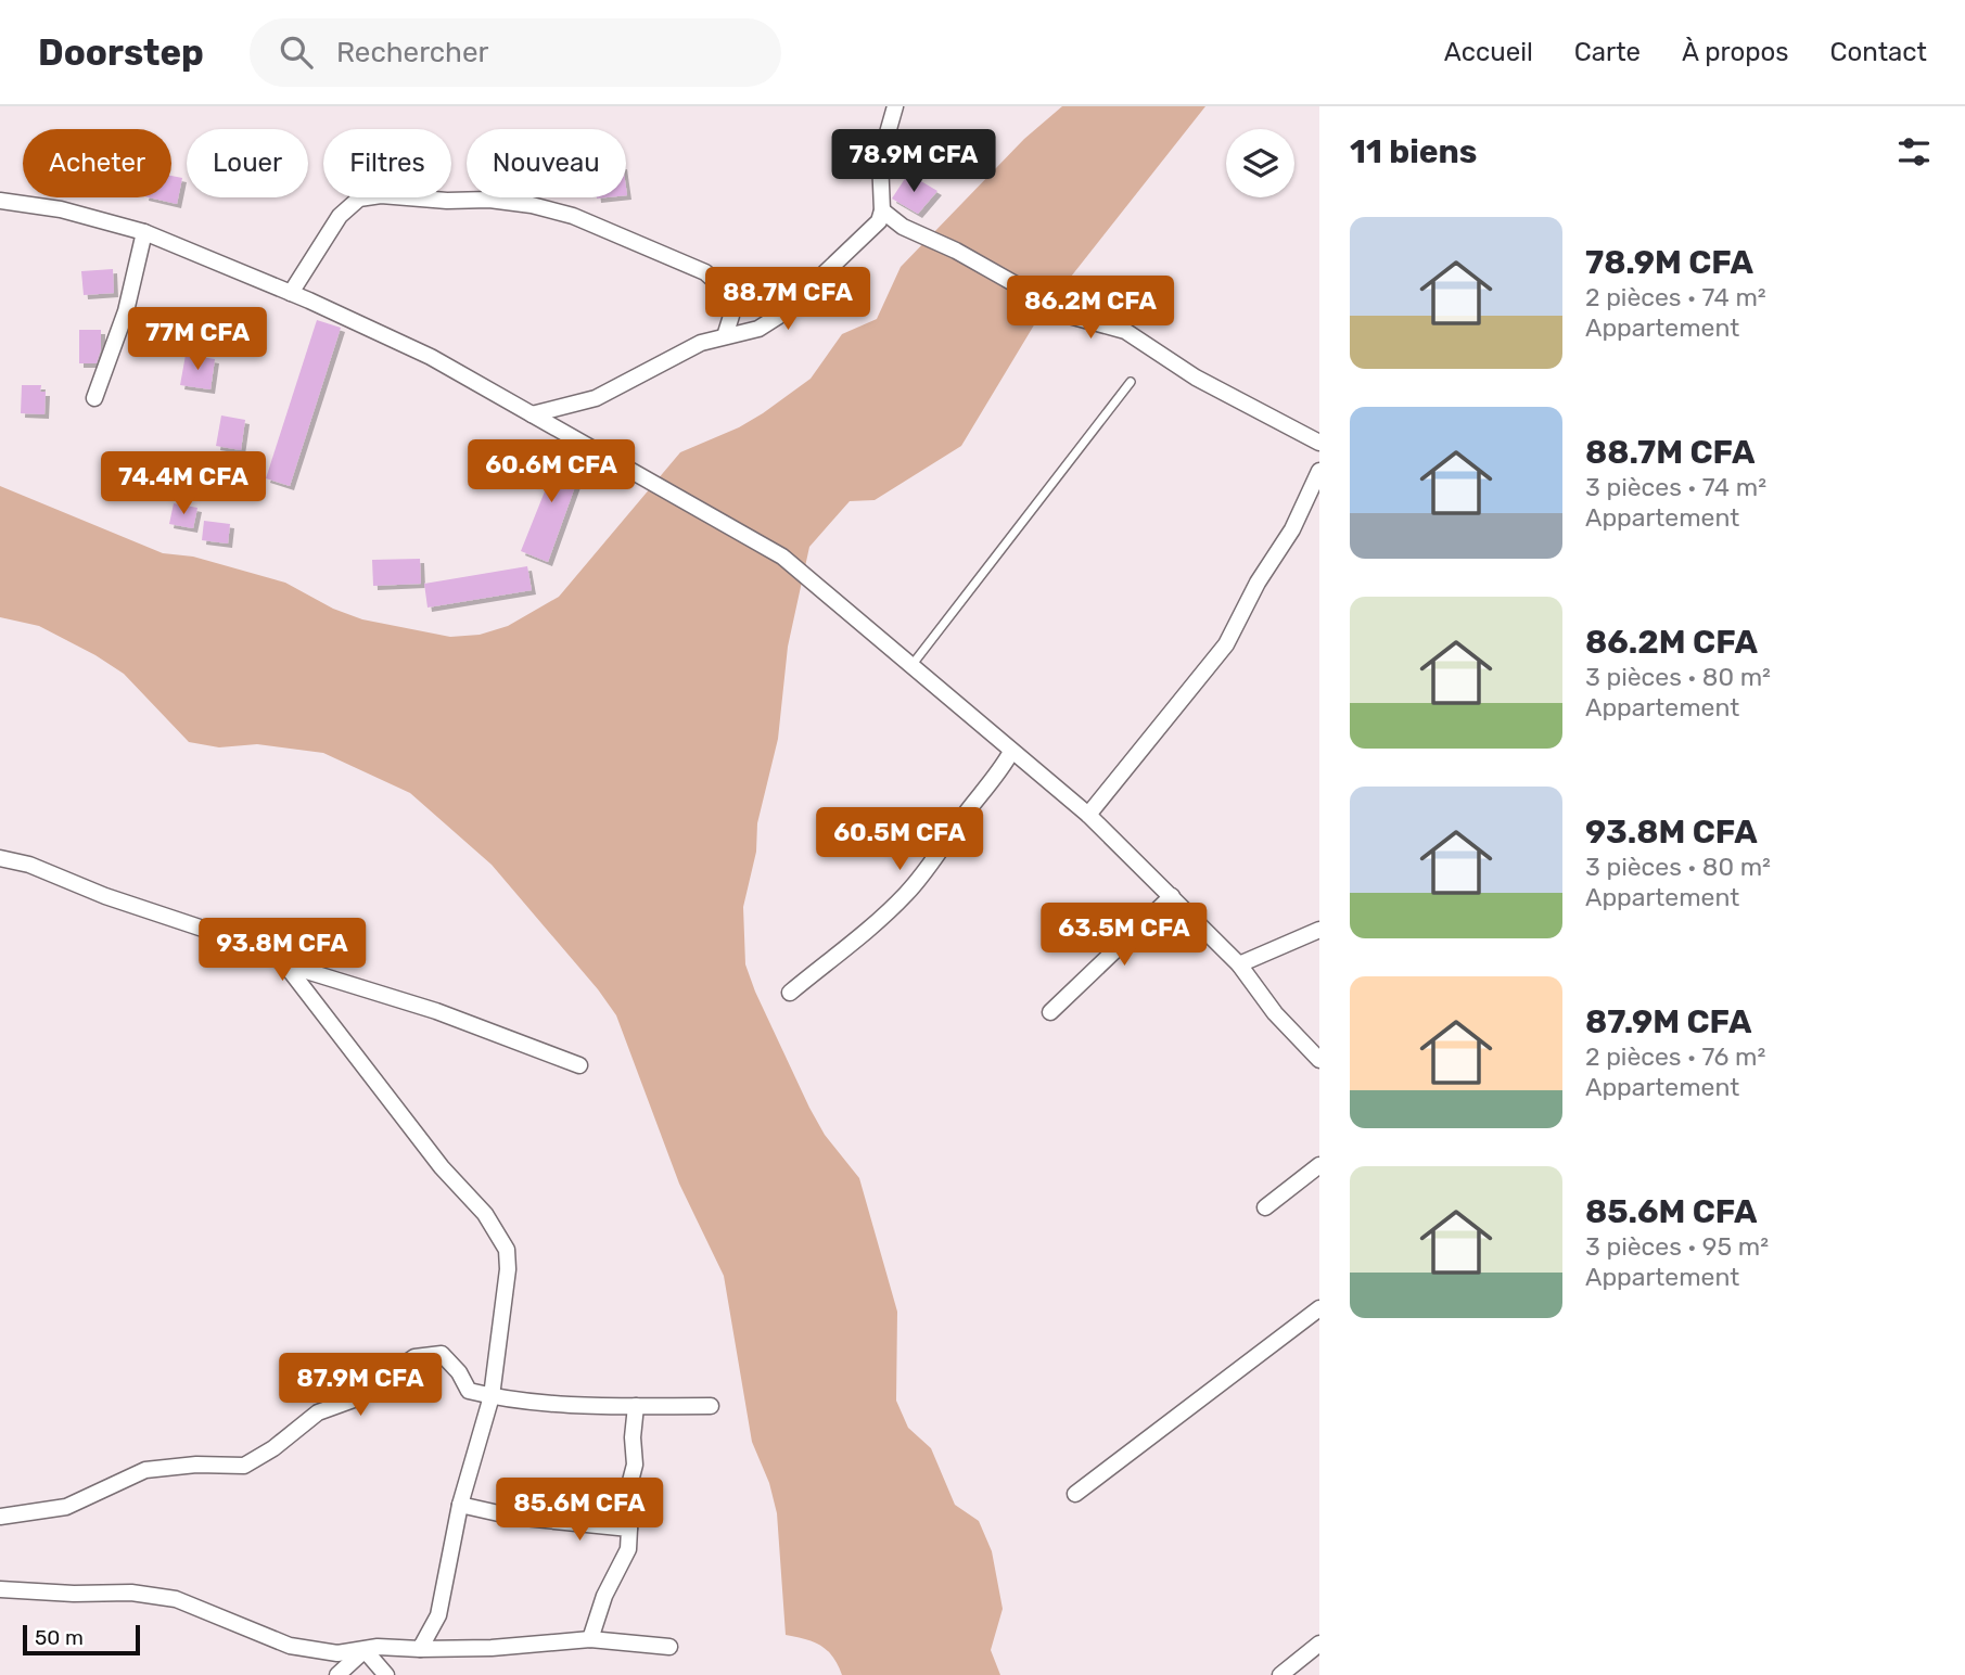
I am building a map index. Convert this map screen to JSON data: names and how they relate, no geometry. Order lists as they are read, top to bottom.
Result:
{
  "scale_bar": "50 m",
  "page": {
    "header": "Doorstep",
    "search": "Rechercher",
    "nav": [
      "Accueil",
      "Carte",
      "À propos",
      "Contact"
    ],
    "heading": "11 biens",
    "price": [
      "78.9M CFA",
      "88.7M CFA",
      "86.2M CFA",
      "77M CFA",
      "60.6M CFA",
      "74.4M CFA",
      "60.5M CFA",
      "63.5M CFA",
      "93.8M CFA",
      "87.9M CFA",
      "85.6M CFA"
    ],
    "chip": [
      "Acheter",
      "Louer",
      "Filtres",
      "Nouveau"
    ],
    "list": [
      {
        "name": "78.9M CFA",
        "note": "2 pièces · 74 m² · Appartement"
      },
      {
        "name": "88.7M CFA",
        "note": "3 pièces · 74 m² · Appartement"
      },
      {
        "name": "86.2M CFA",
        "note": "3 pièces · 80 m² · Appartement"
      },
      {
        "name": "93.8M CFA",
        "note": "3 pièces · 80 m² · Appartement"
      },
      {
        "name": "87.9M CFA",
        "note": "2 pièces · 76 m² · Appartement"
      },
      {
        "name": "85.6M CFA",
        "note": "3 pièces · 95 m² · Appartement"
      }
    ],
    "scale": "50 m"
  }
}
